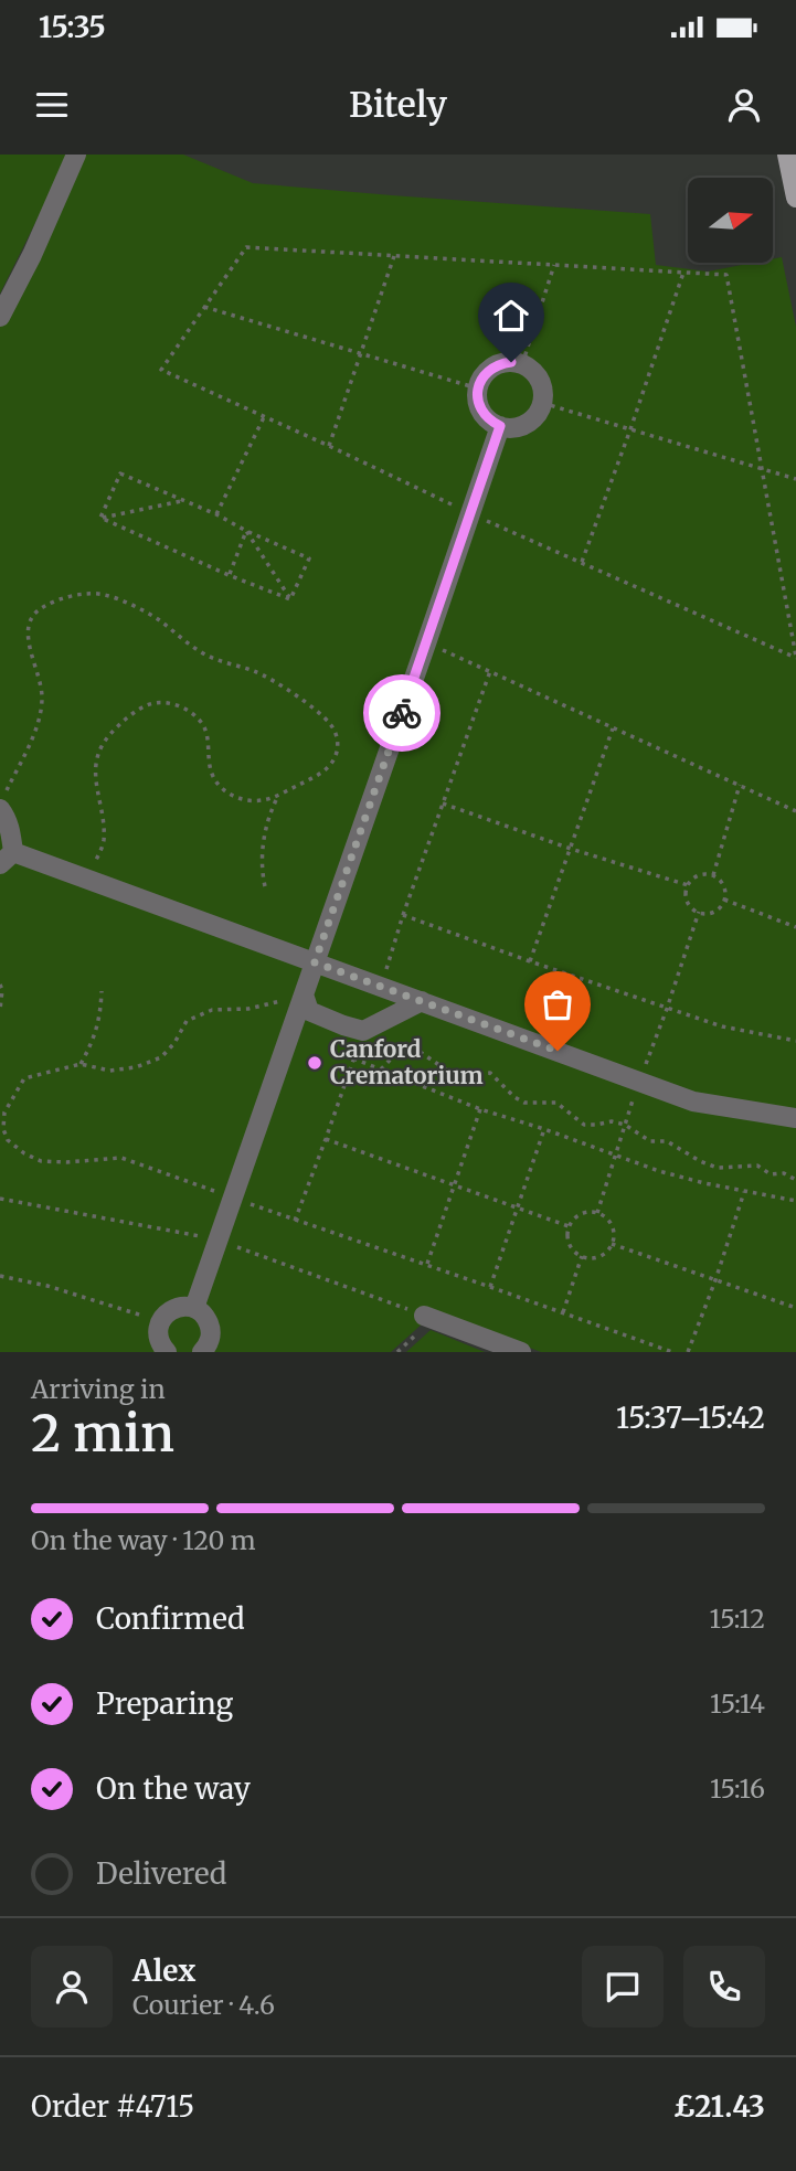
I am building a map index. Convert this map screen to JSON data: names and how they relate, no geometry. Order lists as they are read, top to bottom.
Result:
{
  "places": ["Canford Crematorium"],
  "north": "right",
  "page": {
    "status": "15:35",
    "header": "Bitely",
    "heading": ["2 min", "Arriving in", "15:37–15:42"],
    "panel": [
      "Alex",
      "Courier · 4.6",
      "Order #4715",
      "£21.43"
    ],
    "bar": "On the way · 120 m",
    "list": [
      ["Confirmed", "15:12"],
      ["Preparing", "15:14"],
      ["On the way", "15:16"],
      "Delivered"
    ]
  }
}
